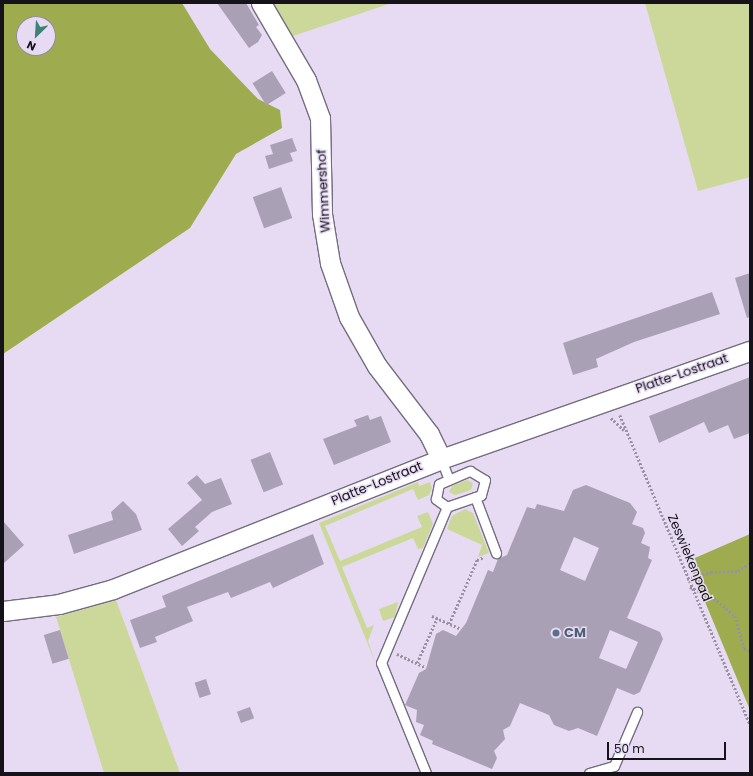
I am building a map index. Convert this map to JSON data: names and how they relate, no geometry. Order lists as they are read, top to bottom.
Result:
{
  "streets": {
    "street": ["Wimmershof", "Platte-Lostraat"],
    "path": ["Zeswiekenpad"]
  },
  "crossings": [
    ["Wimmershof", "Platte-Lostraat"],
    ["Platte-Lostraat", "Zeswiekenpad"]
  ],
  "places": ["CM"],
  "scale_bar": "50 m",
  "north": "bottom left"
}
